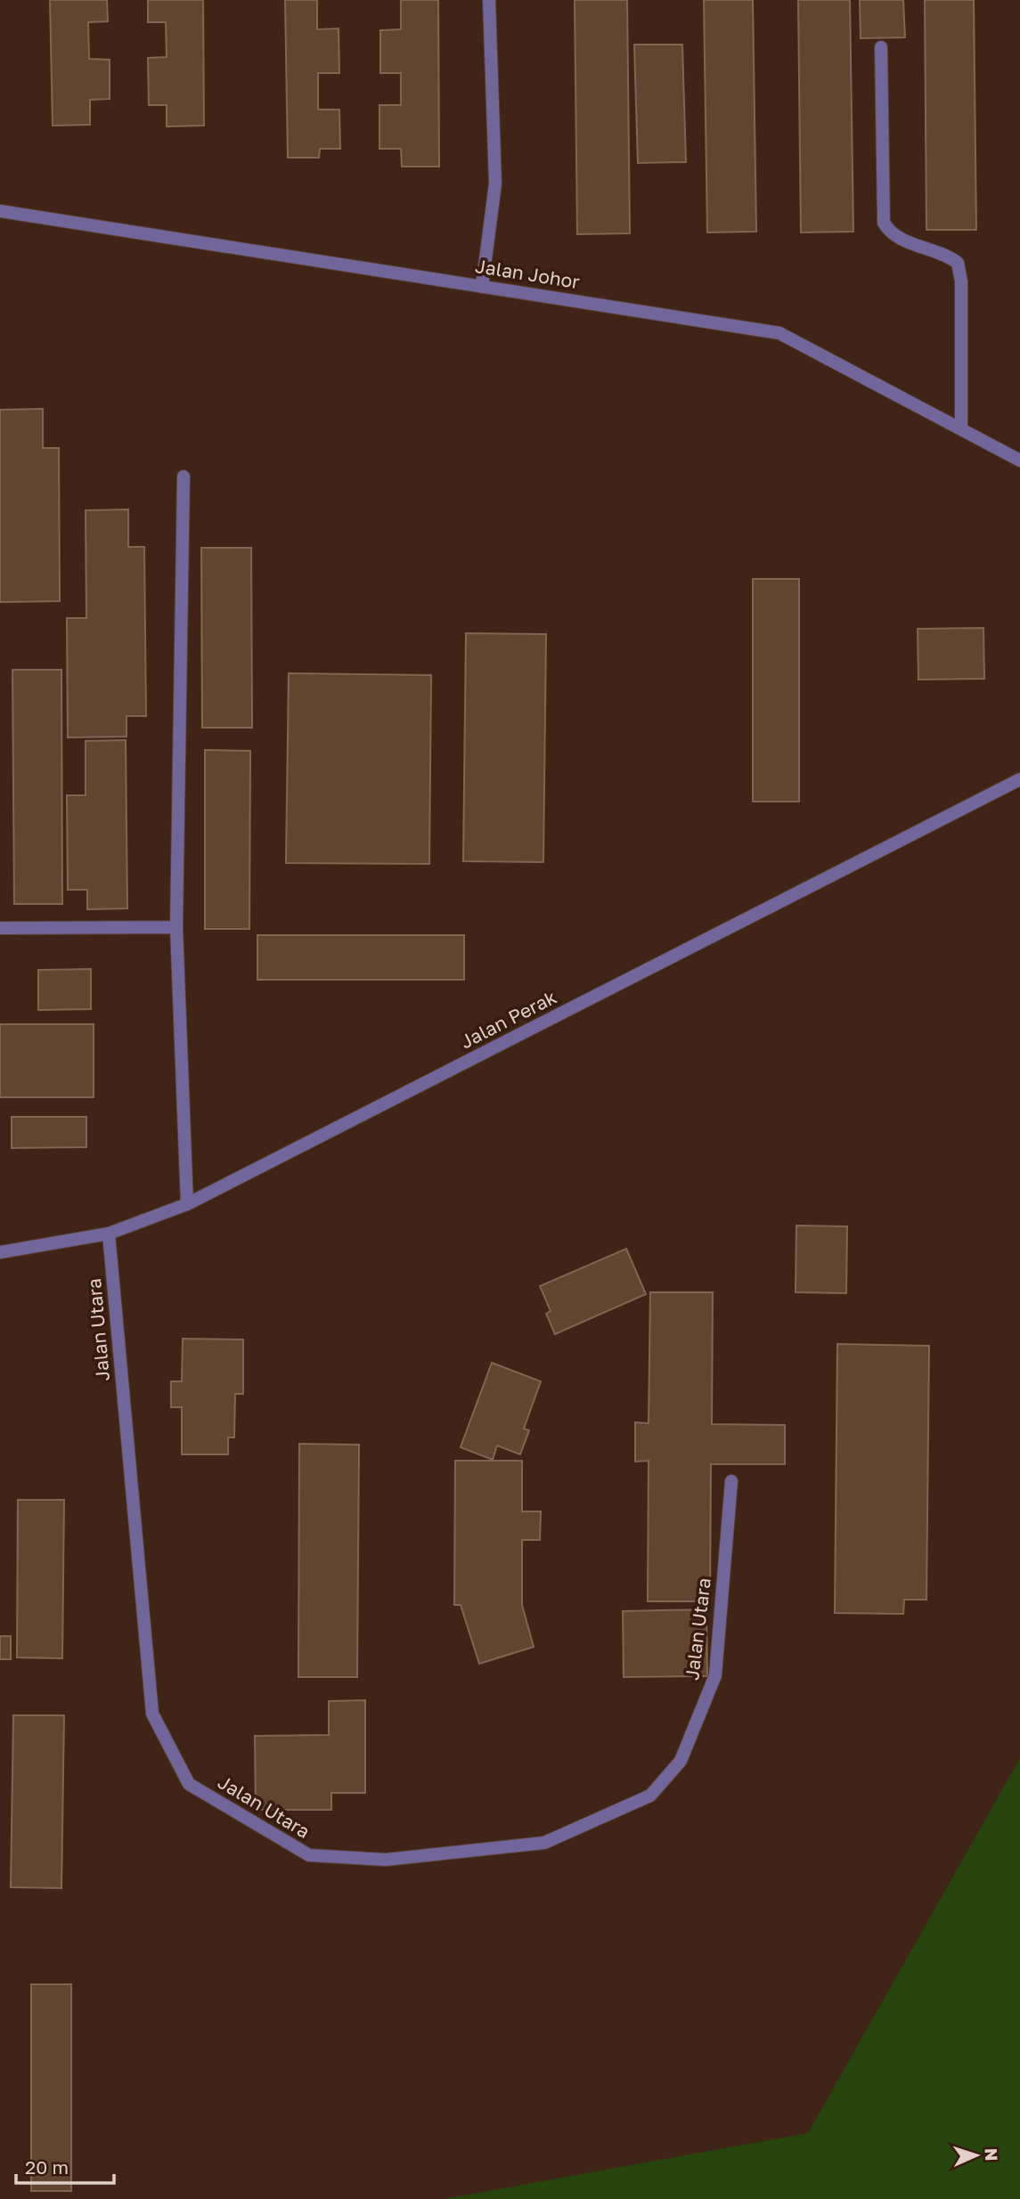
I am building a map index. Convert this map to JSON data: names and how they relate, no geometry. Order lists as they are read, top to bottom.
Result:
{
  "streets": {
    "street": ["Jalan Johor", "Jalan Perak", "Jalan Utara"]
  },
  "crossings": [
    ["Jalan Perak", "Jalan Utara"]
  ],
  "scale_bar": "20 m",
  "north": "right"
}
